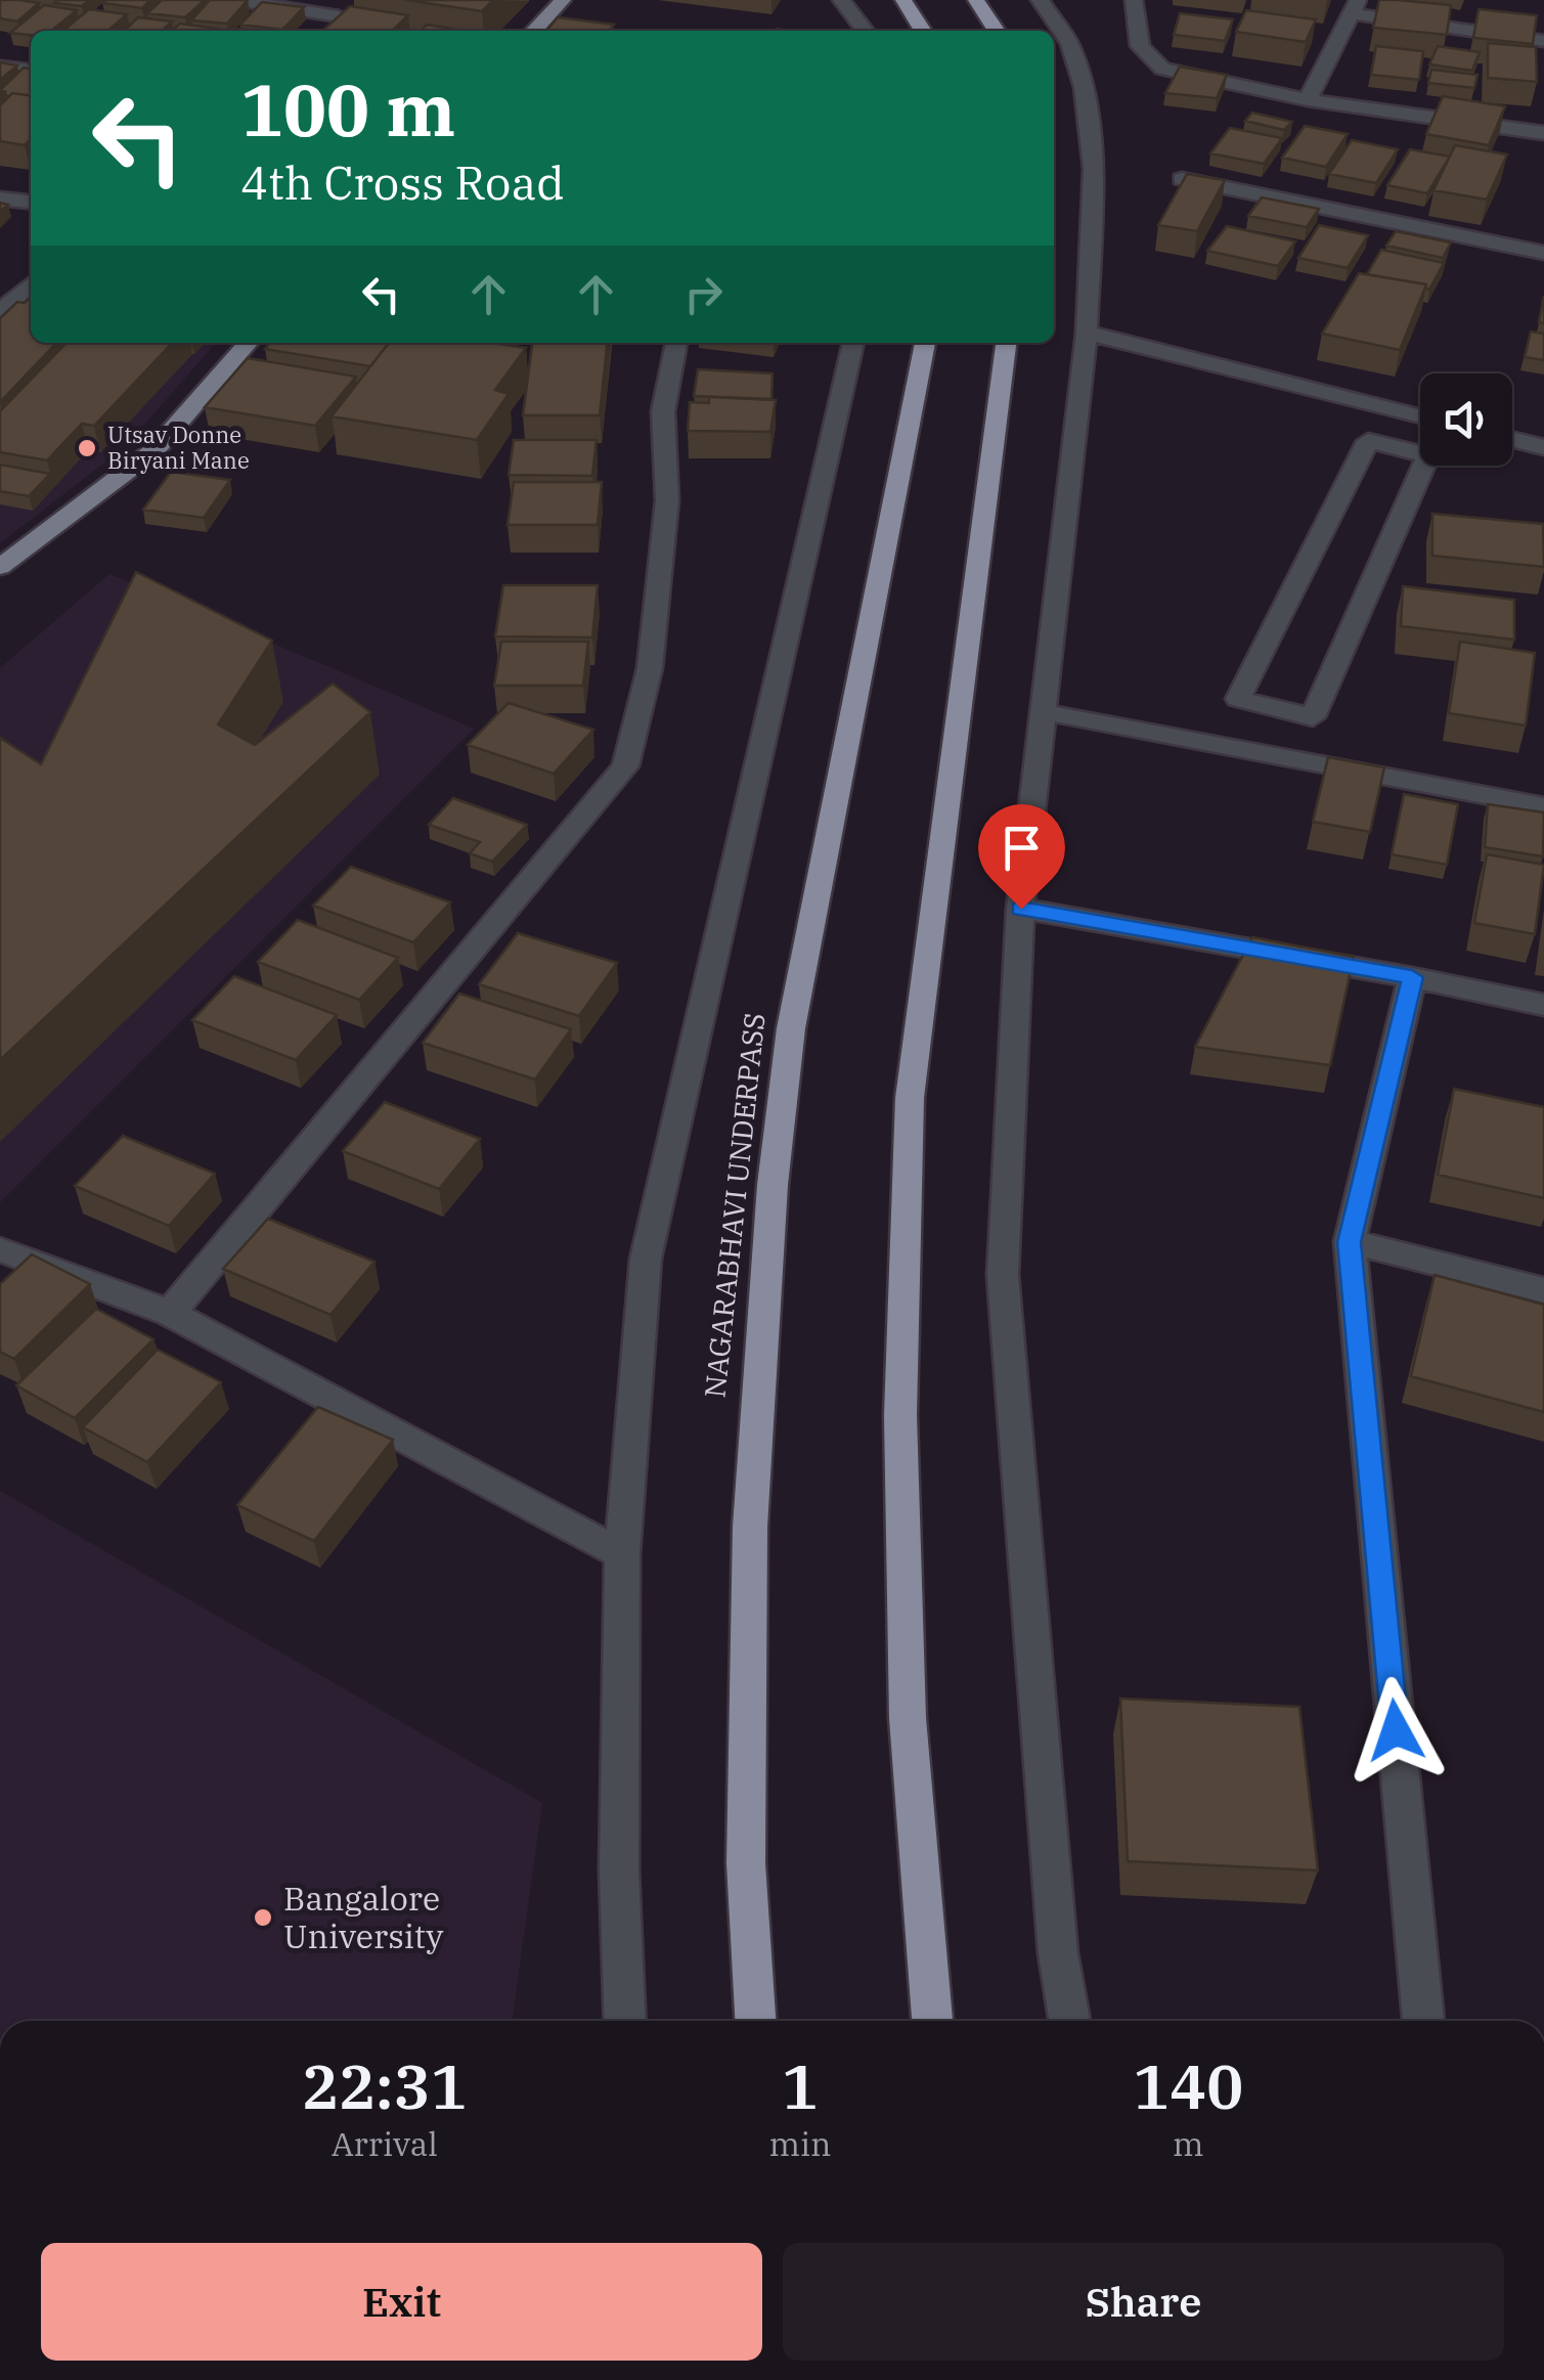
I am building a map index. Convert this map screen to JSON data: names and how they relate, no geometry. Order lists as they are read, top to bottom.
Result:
{
  "streets": {
    "highway": ["NAGARABHAVI UNDERPASS"]
  },
  "places": ["Utsav Donne Biryani Mane", "Bangalore University"],
  "page": {
    "turn": ["100 m", "4th Cross Road"],
    "eta": [
      "22:31",
      "Arrival",
      "1",
      "min",
      "140",
      "m"
    ],
    "buttons": ["Exit", "Share"]
  }
}
